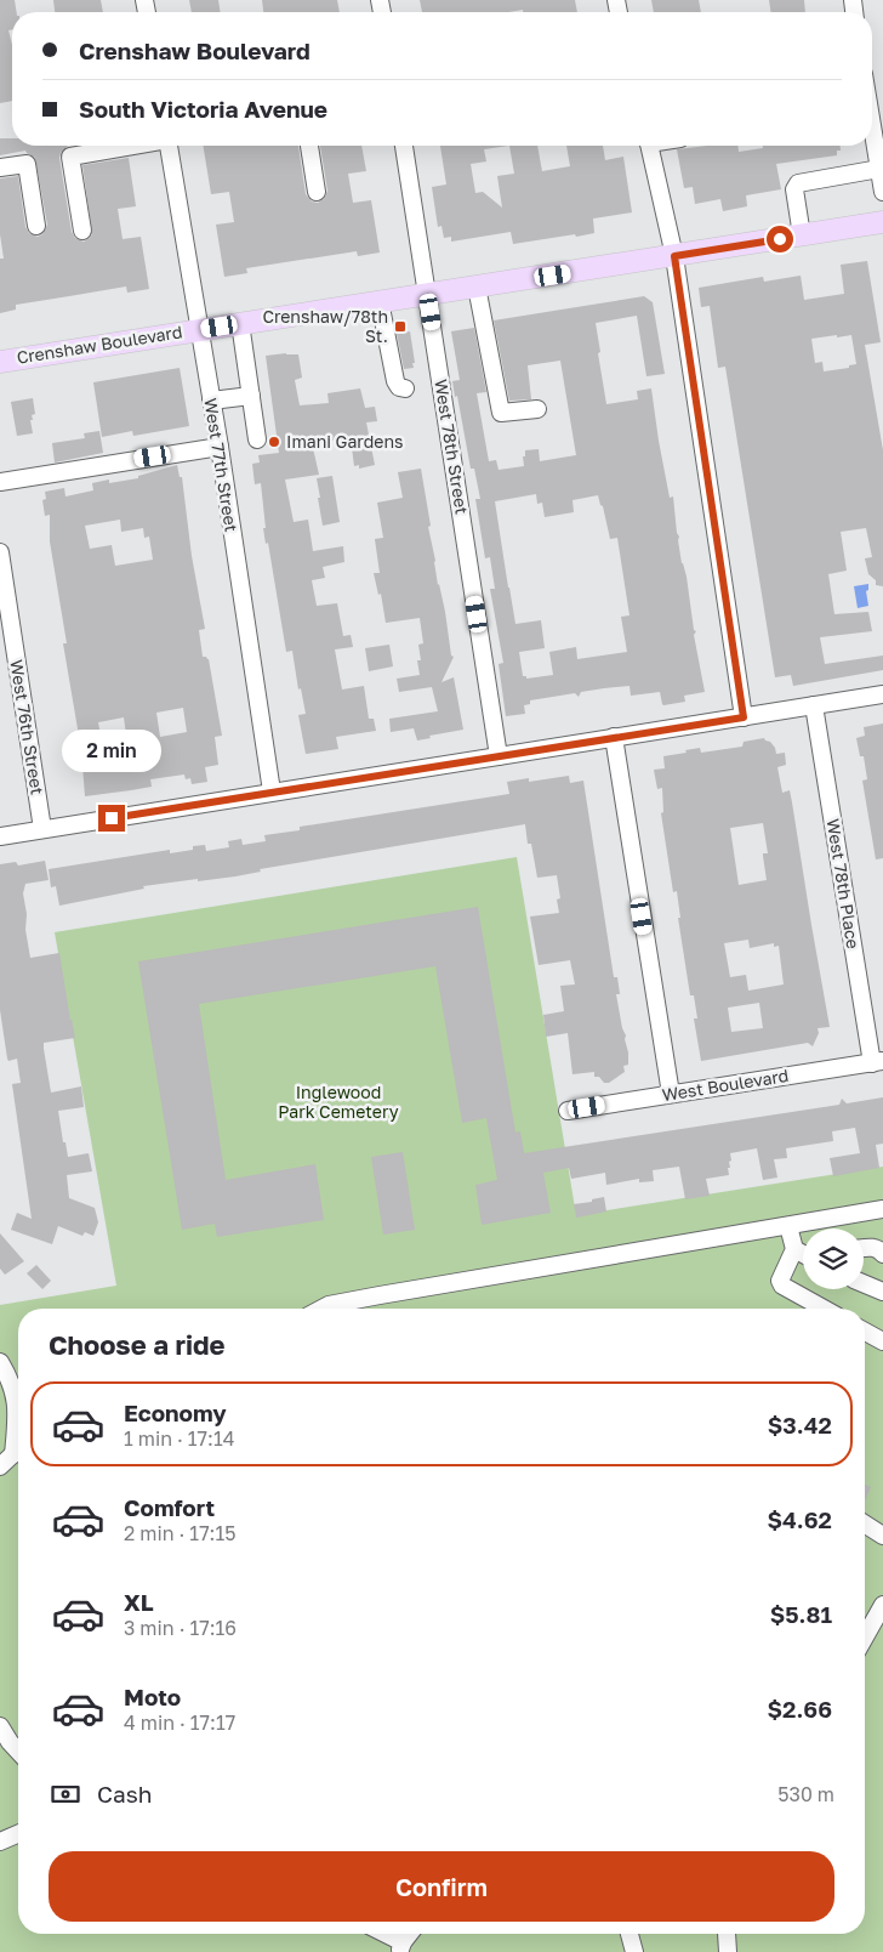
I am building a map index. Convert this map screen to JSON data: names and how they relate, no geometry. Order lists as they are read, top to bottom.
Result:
{
  "streets": {
    "main road": ["Crenshaw Boulevard"],
    "street": [
      "West 78th Street",
      "West 77th Street",
      "West 76th Street",
      "West 78th Place",
      "West Boulevard"
    ]
  },
  "crossings": [
    ["Crenshaw Boulevard", "West 78th Street"],
    ["Crenshaw Boulevard", "West 77th Street"],
    ["West 78th Place", "West Boulevard"]
  ],
  "parks": ["Inglewood Park Cemetery"],
  "places": {
    "transit": ["Crenshaw/78th St."],
    "other": ["Imani Gardens"]
  },
  "page": {
    "banner": ["Crenshaw Boulevard", "South Victoria Avenue"],
    "bubble": "2 min",
    "heading": "Choose a ride",
    "list": [
      {
        "name": "Economy",
        "note": "1 min · 17:14",
        "value": "$3.42"
      },
      {
        "name": "Comfort",
        "note": "2 min · 17:15",
        "value": "$4.62"
      },
      {
        "name": "XL",
        "note": "3 min · 17:16",
        "value": "$5.81"
      },
      {
        "name": "Moto",
        "note": "4 min · 17:17",
        "value": "$2.66"
      }
    ],
    "pay": ["Cash", "530 m"],
    "buttons": "Confirm"
  }
}
